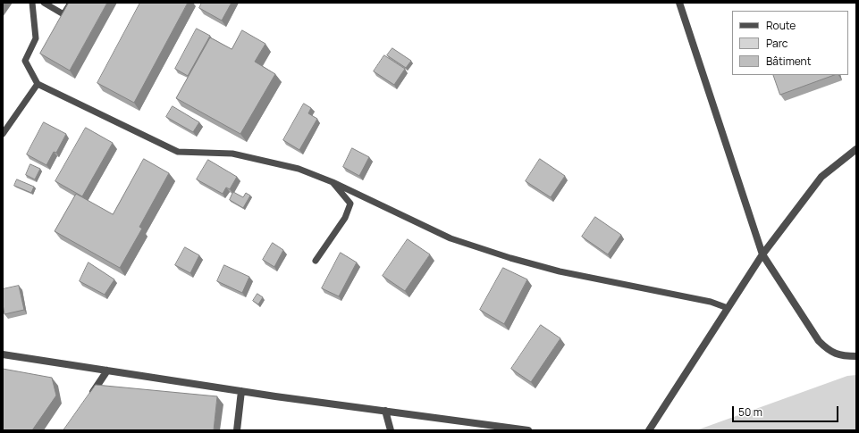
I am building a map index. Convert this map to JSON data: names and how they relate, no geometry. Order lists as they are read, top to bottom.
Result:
{
  "legend": ["Route", "Parc", "Bâtiment"],
  "scale_bar": "50 m"
}
